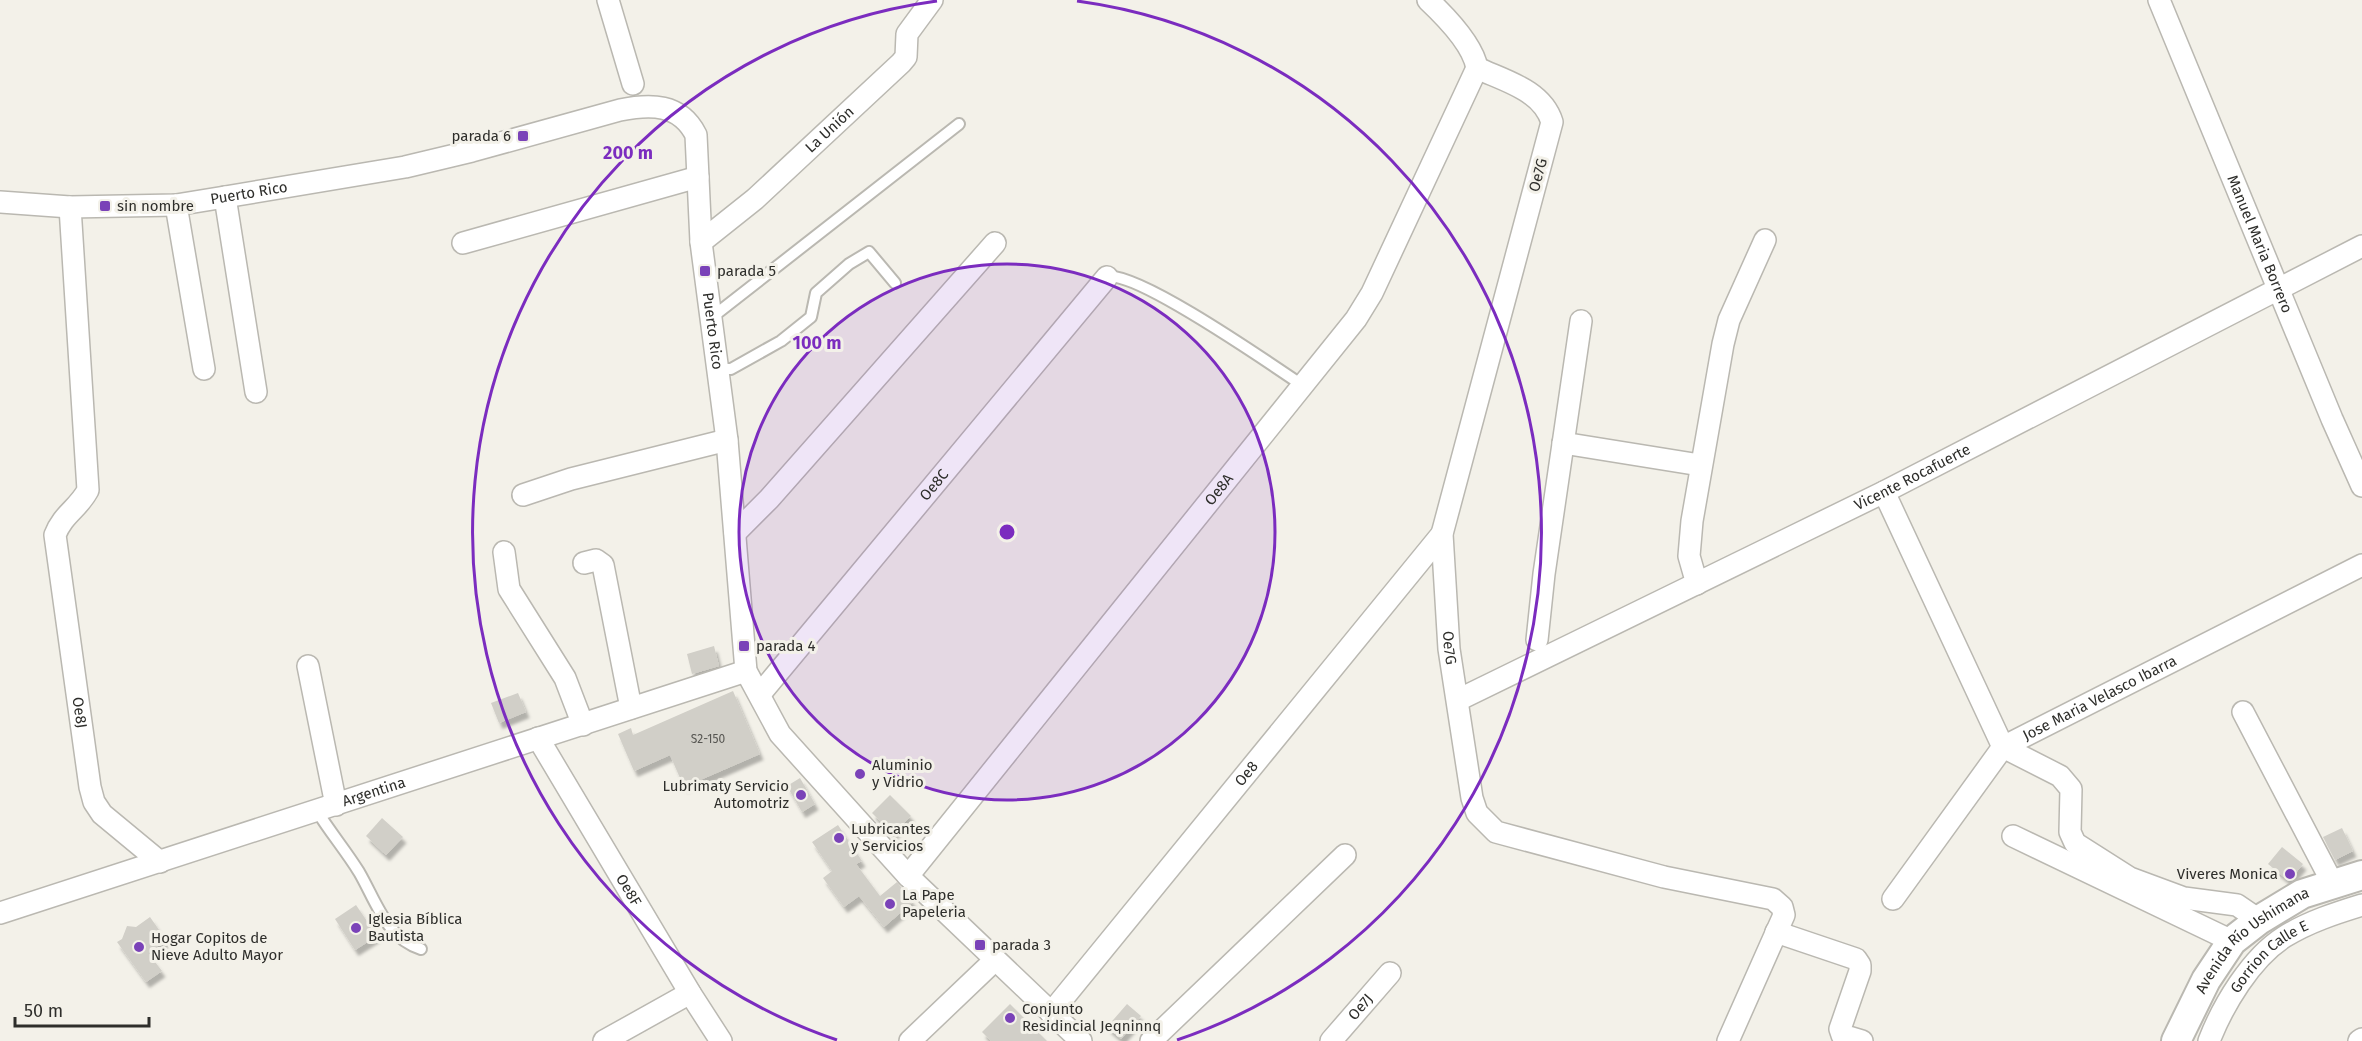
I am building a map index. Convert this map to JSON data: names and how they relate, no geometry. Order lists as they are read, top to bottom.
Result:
{
  "streets": {
    "street": [
      "La Unión",
      "Oe7G",
      "Puerto Rico",
      "Manuel Maria Borrero",
      "Vicente Rocafuerte",
      "Oe8C",
      "Oe8A",
      "Jose Maria Velasco Ibarra",
      "Oe8J",
      "Oe8",
      "Argentina",
      "Oe8F",
      "Avenida Río Ushimana",
      "Gorrion Calle E",
      "Oe7J"
    ]
  },
  "crossings": [
    ["La Unión", "Puerto Rico"],
    ["Oe7G", "Vicente Rocafuerte"],
    ["Oe7G", "Oe8A"],
    ["Oe7G", "Oe8"],
    ["Puerto Rico", "Oe8C"],
    ["Puerto Rico", "Oe8A"],
    ["Puerto Rico", "Oe8J"],
    ["Puerto Rico", "Oe8"],
    ["Puerto Rico", "Argentina"],
    ["Manuel Maria Borrero", "Vicente Rocafuerte"],
    ["Oe8J", "Argentina"],
    ["Argentina", "Oe8F"]
  ],
  "places": {
    "transit": [
      "parada 6",
      "sin nombre",
      "parada 5",
      "parada 4",
      "parada 3"
    ],
    "other": [
      "Aluminio y Vidrio",
      "Lubrimaty Servicio Automotriz",
      "Lubricantes y Servicios",
      "Viveres Monica",
      "La Pape Papeleria",
      "Iglesia Bíblica Bautista",
      "Hogar Copitos de Nieve Adulto Mayor",
      "Conjunto Residincial Jeqninnq"
    ]
  },
  "house_numbers": ["S2-150"],
  "scale_bar": "50 m",
  "rings": ["200 m", "100 m"]
}
